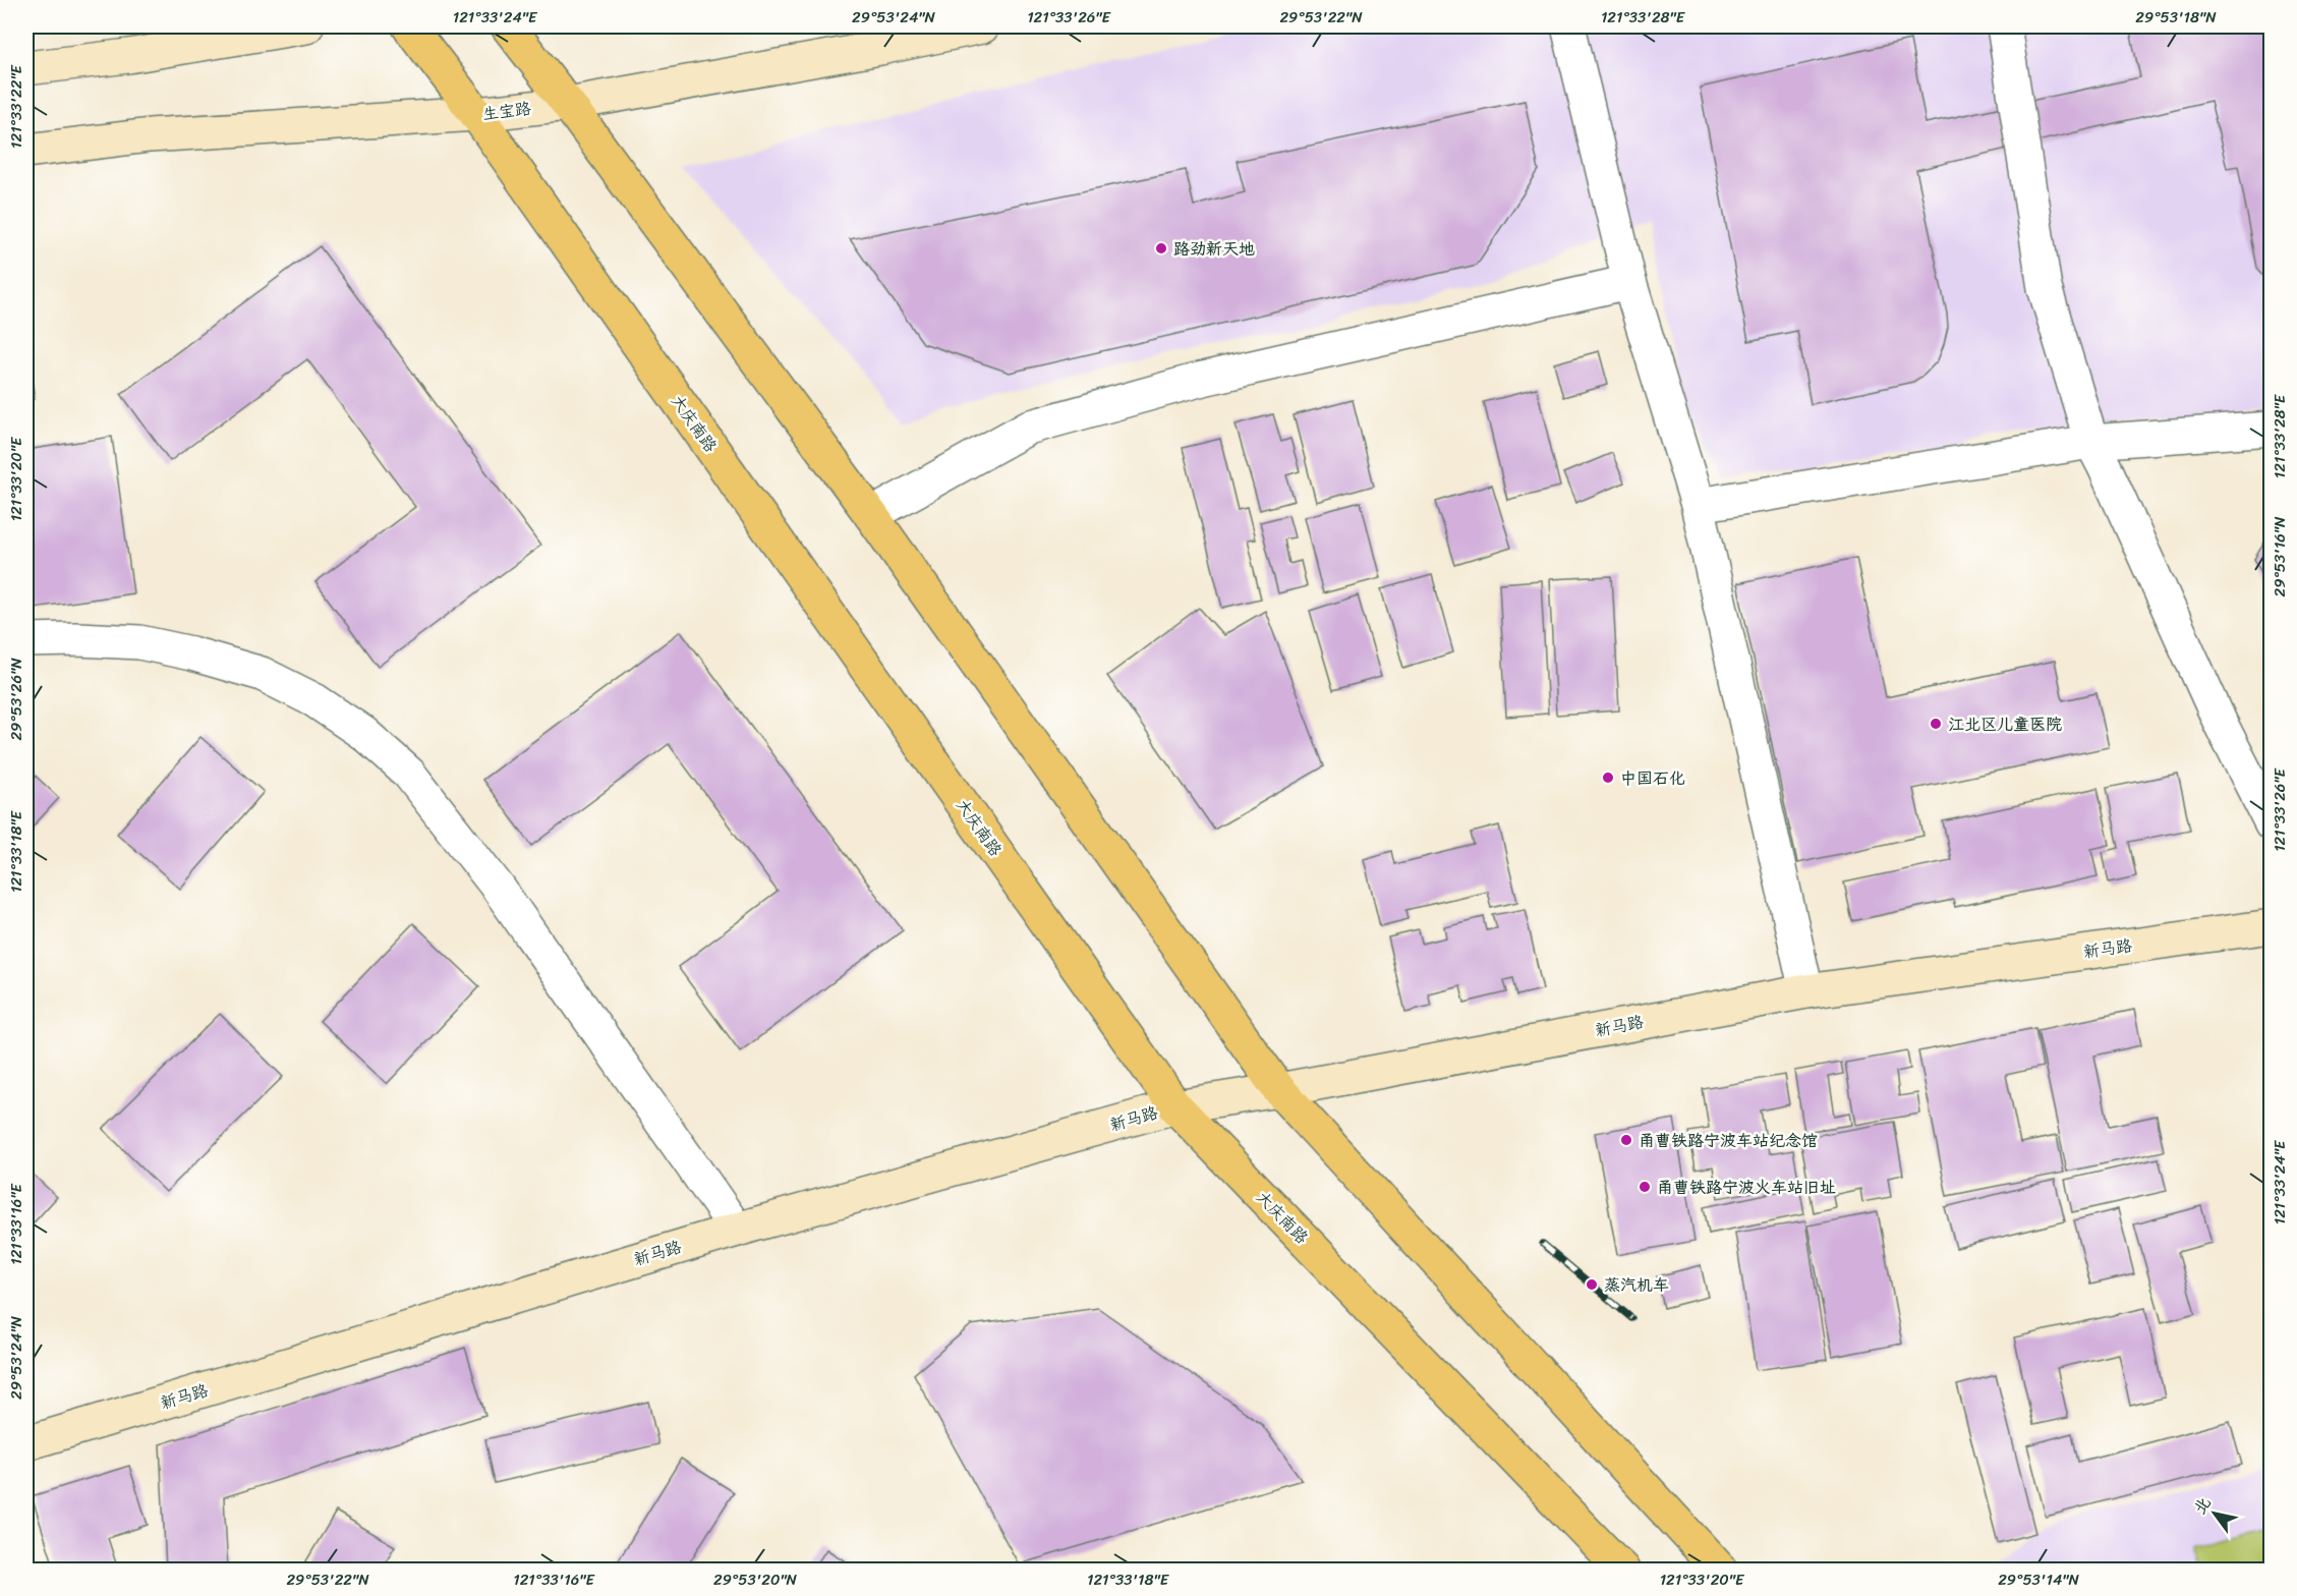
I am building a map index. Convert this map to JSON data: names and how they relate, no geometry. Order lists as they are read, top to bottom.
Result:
{
  "streets": {
    "main road": ["大庆南路"],
    "street": ["生宝路", "新马路"]
  },
  "crossings": [
    ["生宝路", "大庆南路"],
    ["大庆南路", "新马路"]
  ],
  "places": [
    "路劲新天地",
    "江北区儿童医院",
    "中国石化",
    "甬曹铁路宁波车站纪念馆",
    "甬曹铁路宁波火车站旧址",
    "蒸汽机车"
  ],
  "north": "top left",
  "coordinates": [
    "121°33'24\"E",
    "29°53'24\"N",
    "121°33'26\"E",
    "29°53'22\"N",
    "121°33'28\"E",
    "29°53'18\"N",
    "121°33'22\"E",
    "121°33'20\"E",
    "29°53'16\"N",
    "29°53'26\"N",
    "121°33'18\"E",
    "121°33'16\"E",
    "29°53'20\"N",
    "29°53'14\"N"
  ]
}
